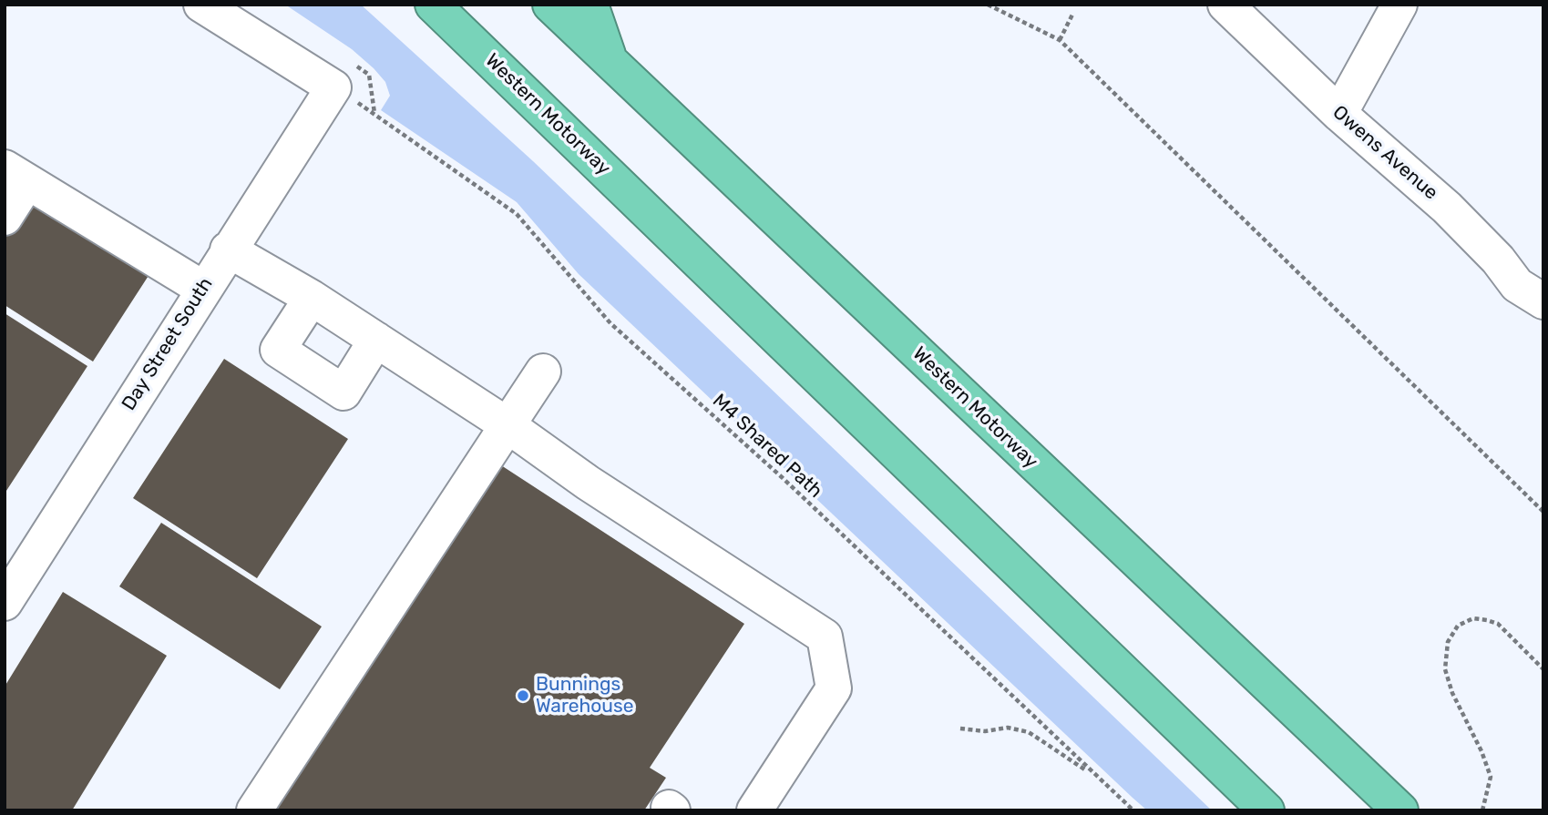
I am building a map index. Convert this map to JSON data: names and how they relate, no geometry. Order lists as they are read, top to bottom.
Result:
{
  "streets": {
    "highway": ["Western Motorway"],
    "street": ["Owens Avenue", "Day Street South"],
    "path": ["M4 Shared Path"]
  },
  "places": ["Bunnings Warehouse"]
}
